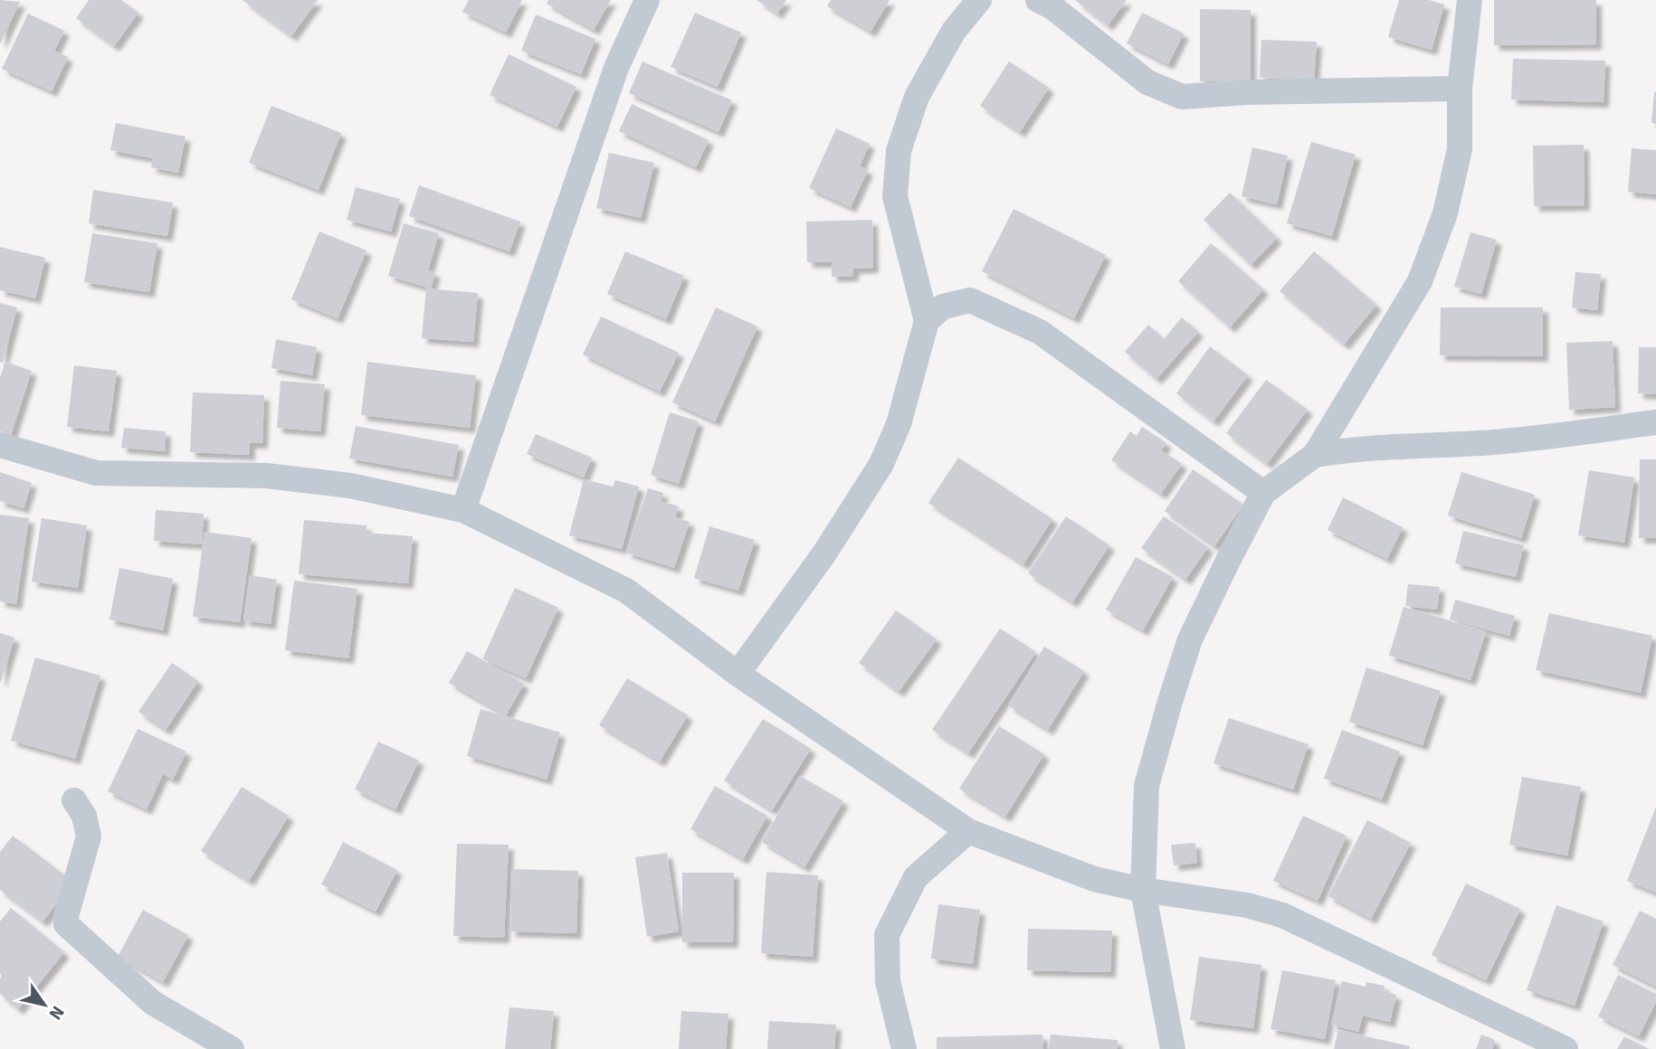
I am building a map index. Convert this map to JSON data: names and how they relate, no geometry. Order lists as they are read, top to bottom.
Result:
{
  "north": "bottom right"
}
